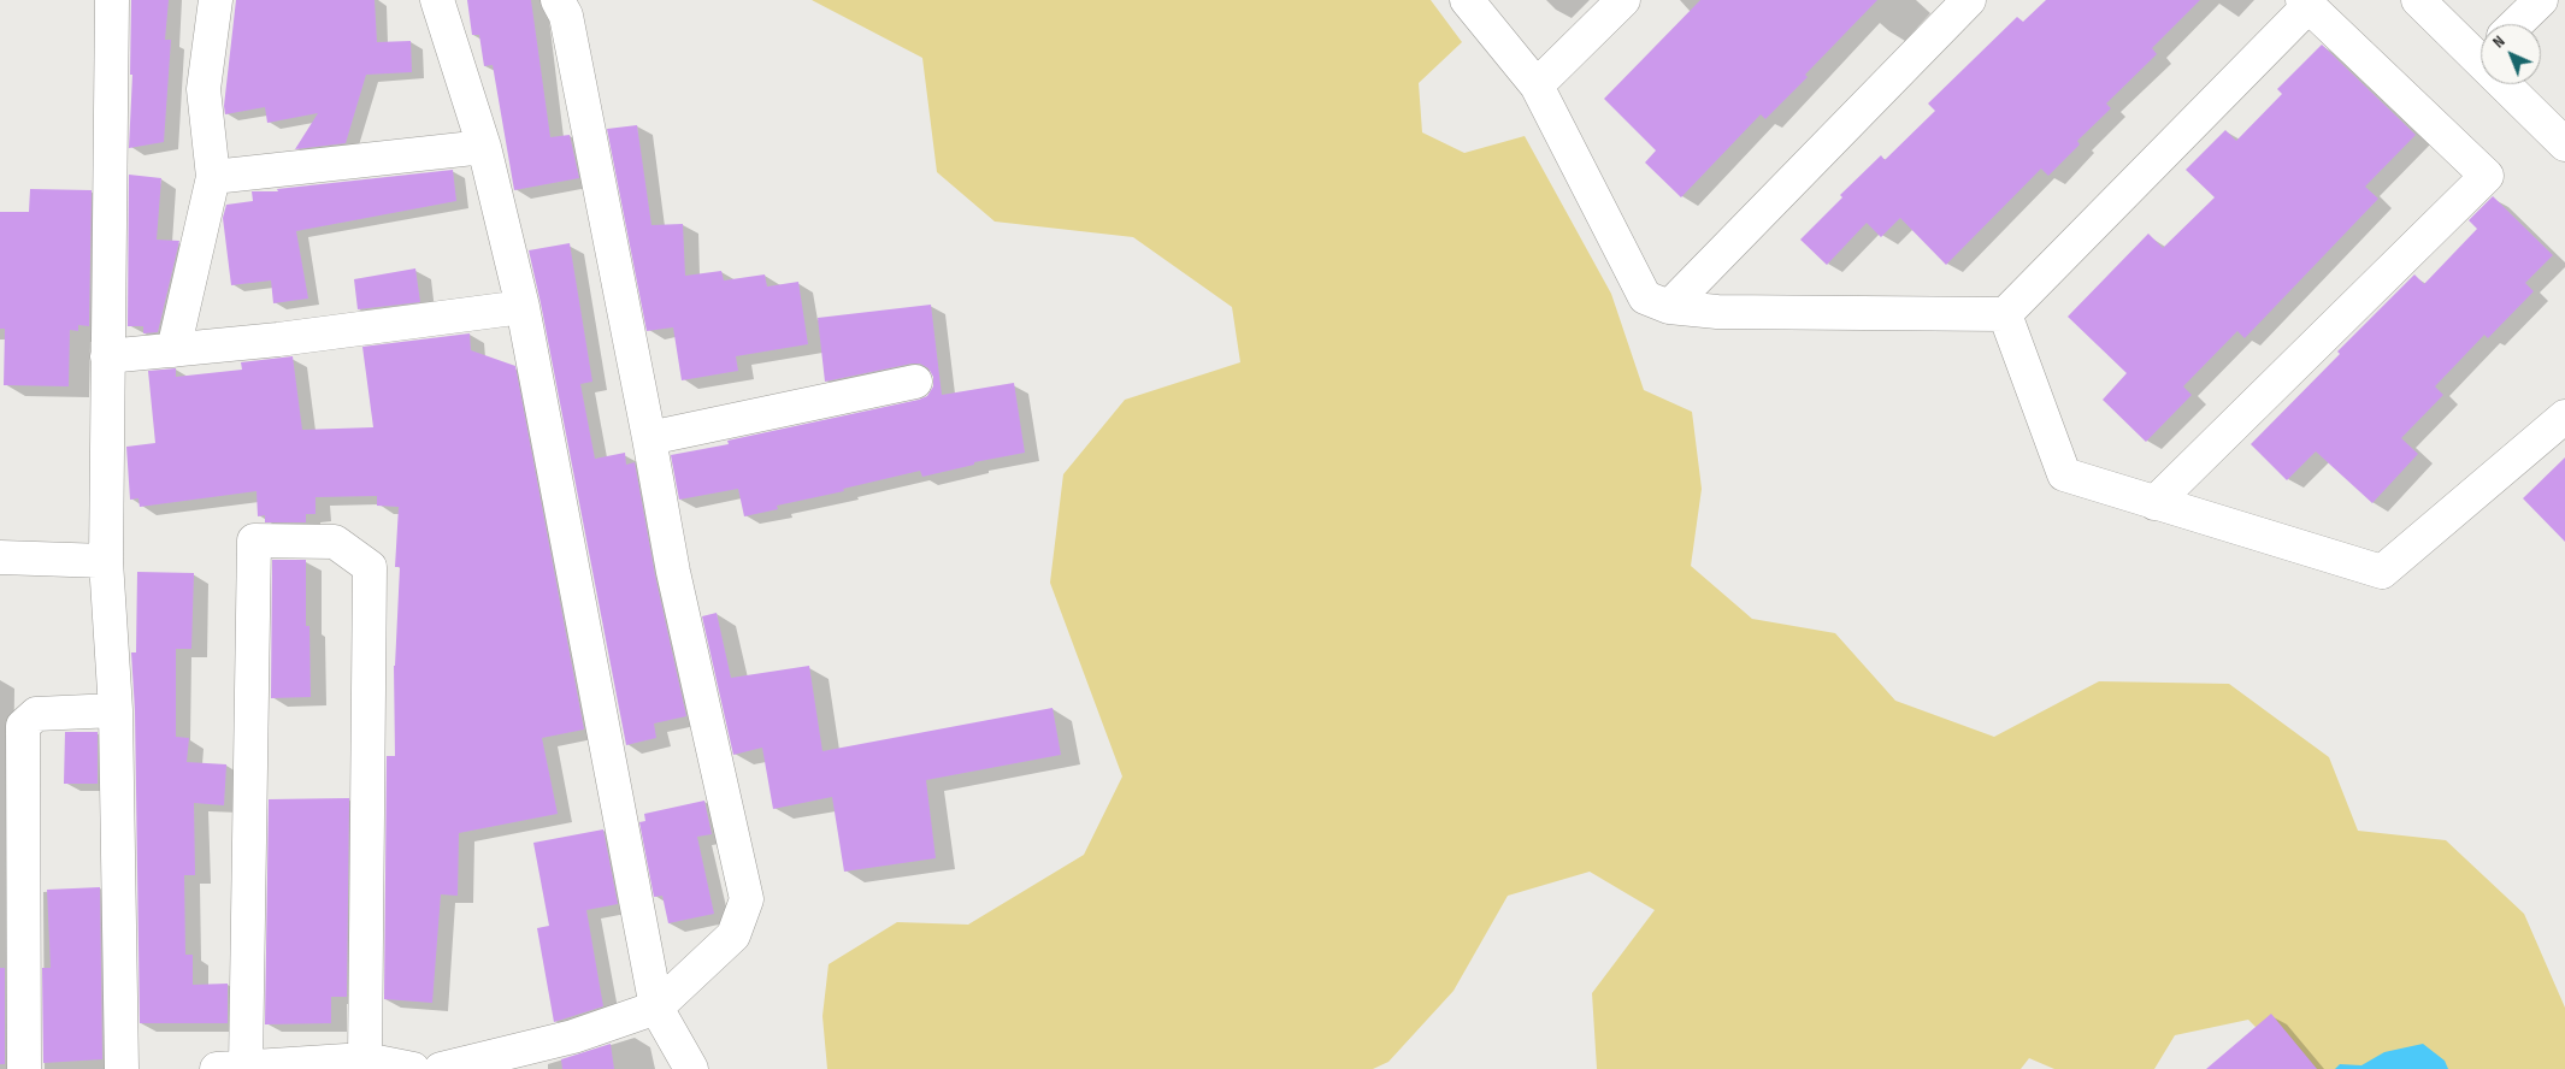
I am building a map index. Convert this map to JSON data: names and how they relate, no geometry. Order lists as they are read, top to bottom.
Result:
{
  "north": "top left"
}
